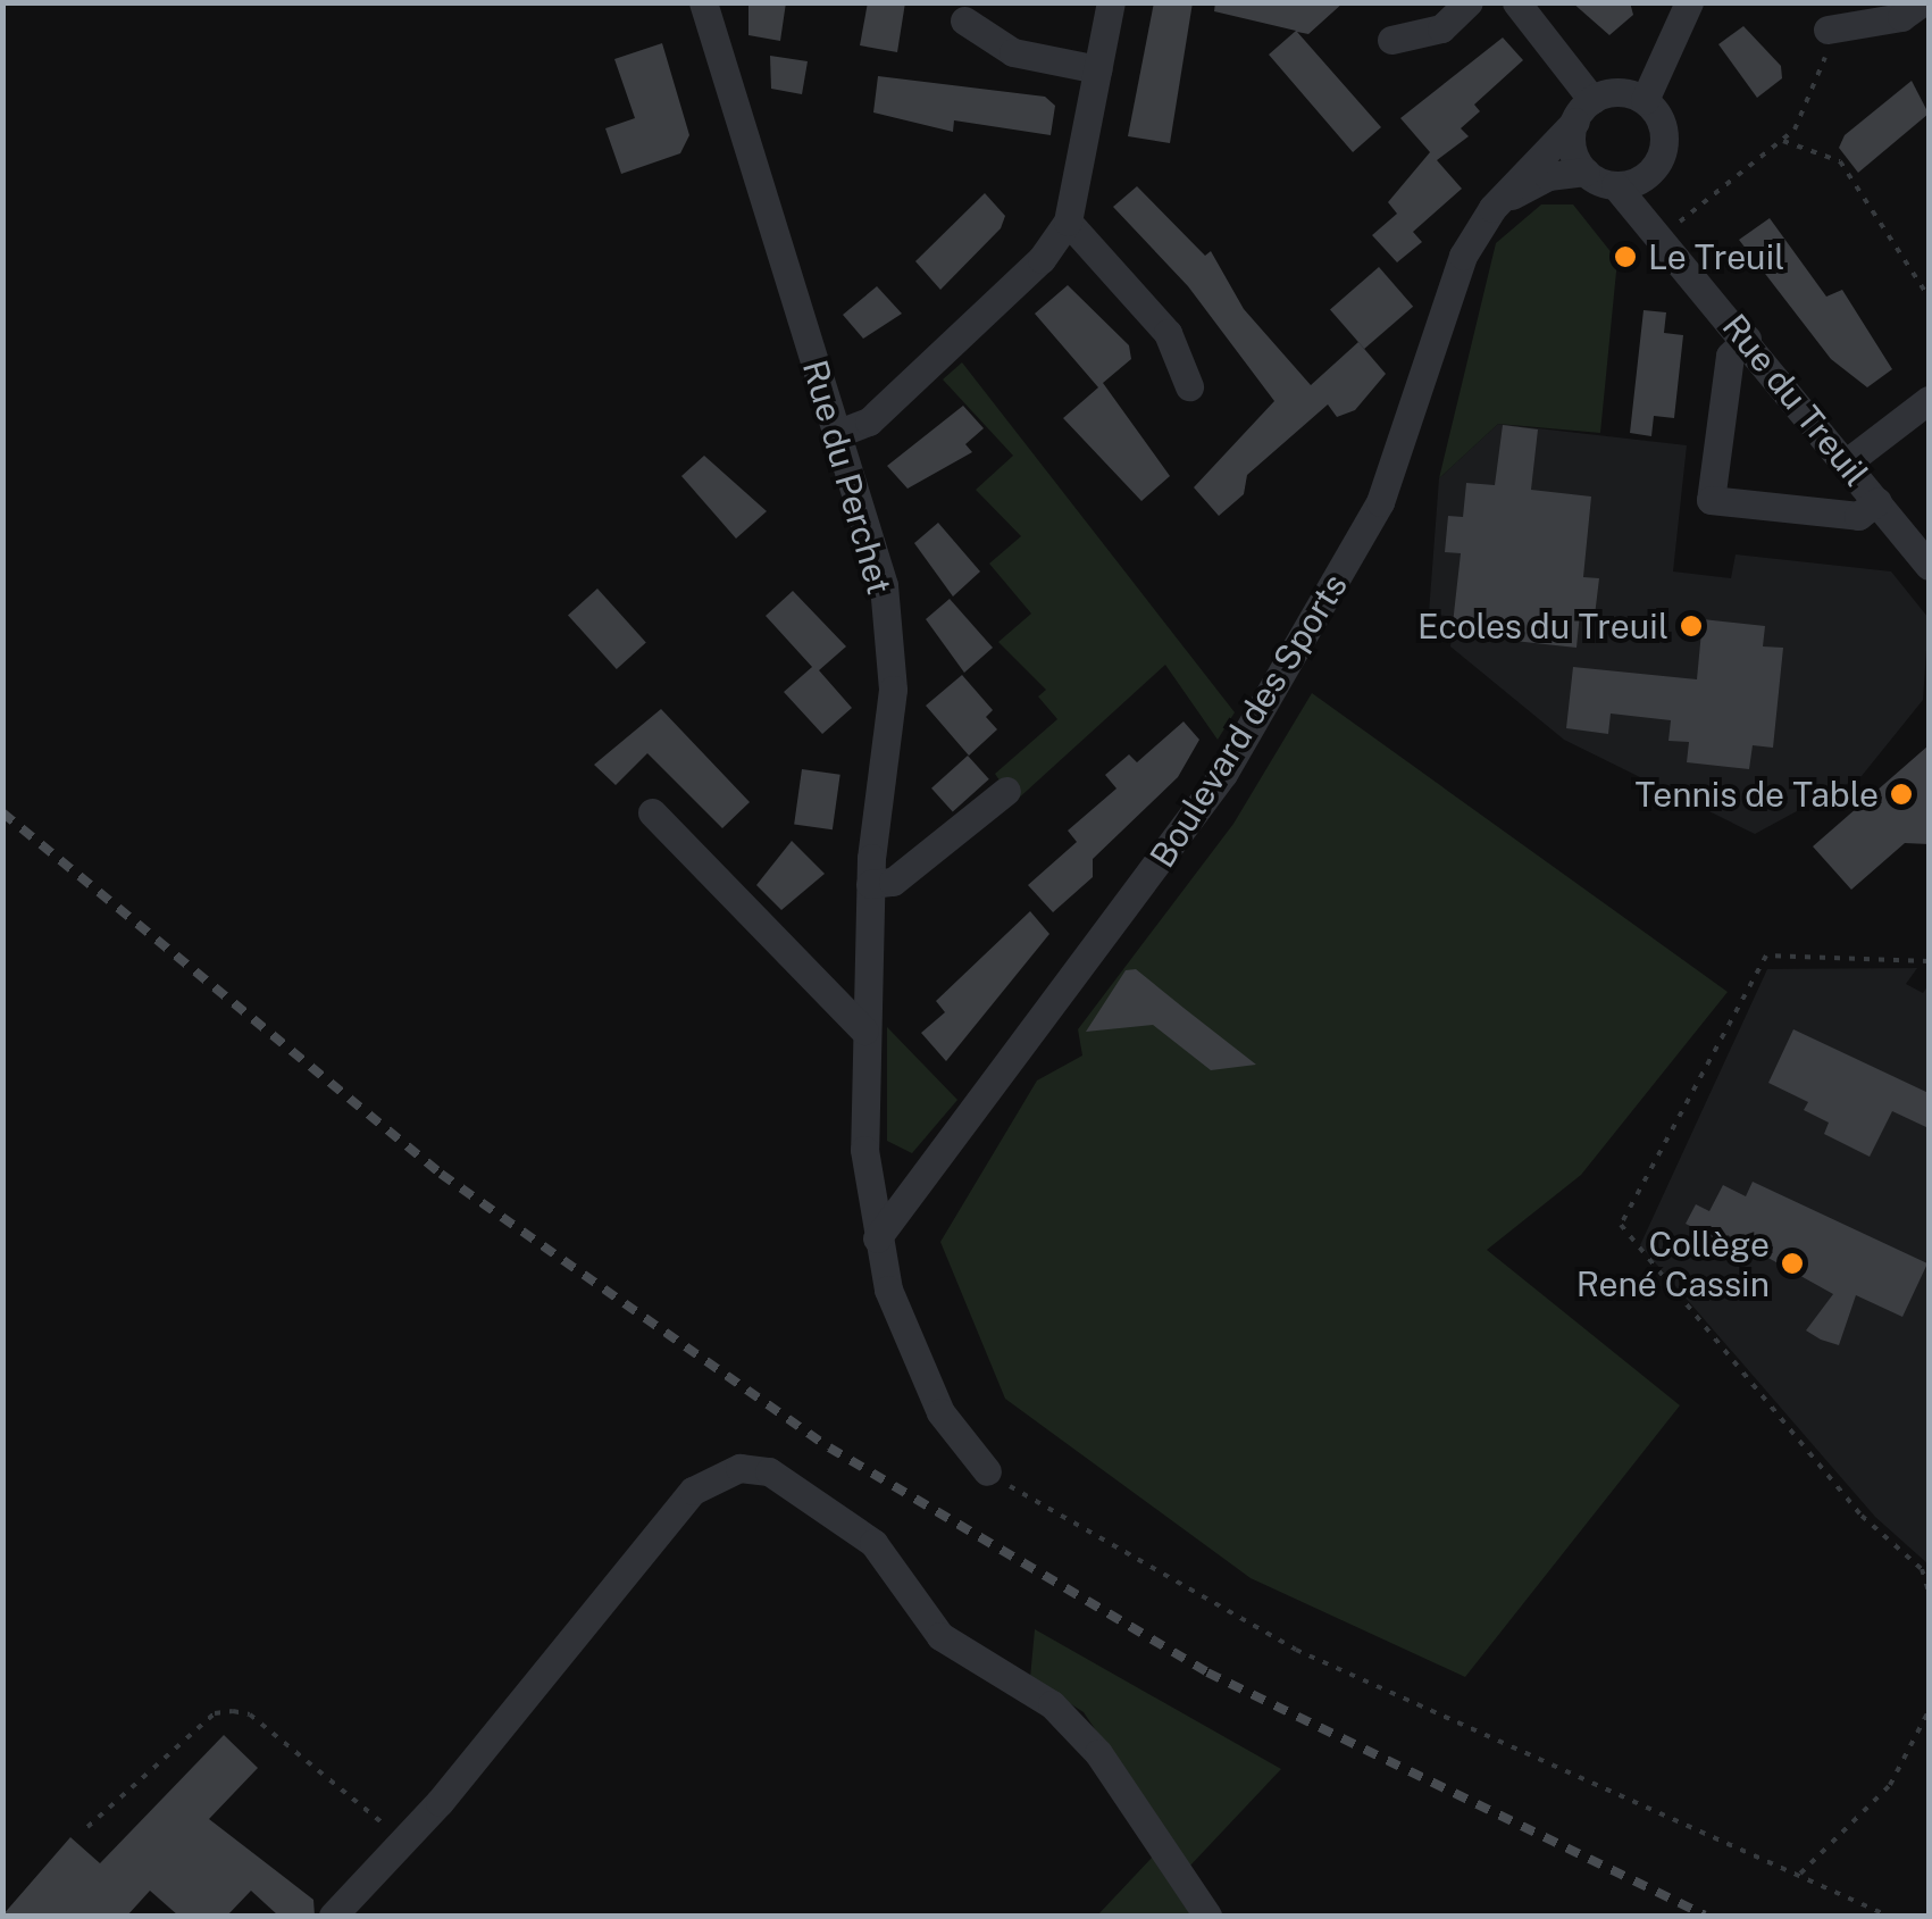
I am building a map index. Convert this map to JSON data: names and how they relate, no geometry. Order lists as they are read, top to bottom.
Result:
{
  "streets": {
    "street": ["Rue du Treuil", "Rue du Perchet", "Boulevard des Sports"]
  },
  "crossings": [
    ["Rue du Treuil", "Boulevard des Sports"],
    ["Rue du Perchet", "Boulevard des Sports"]
  ],
  "places": [
    "Le Treuil",
    "Ecoles du Treuil",
    "Tennis de Table",
    "Collège René Cassin"
  ]
}
